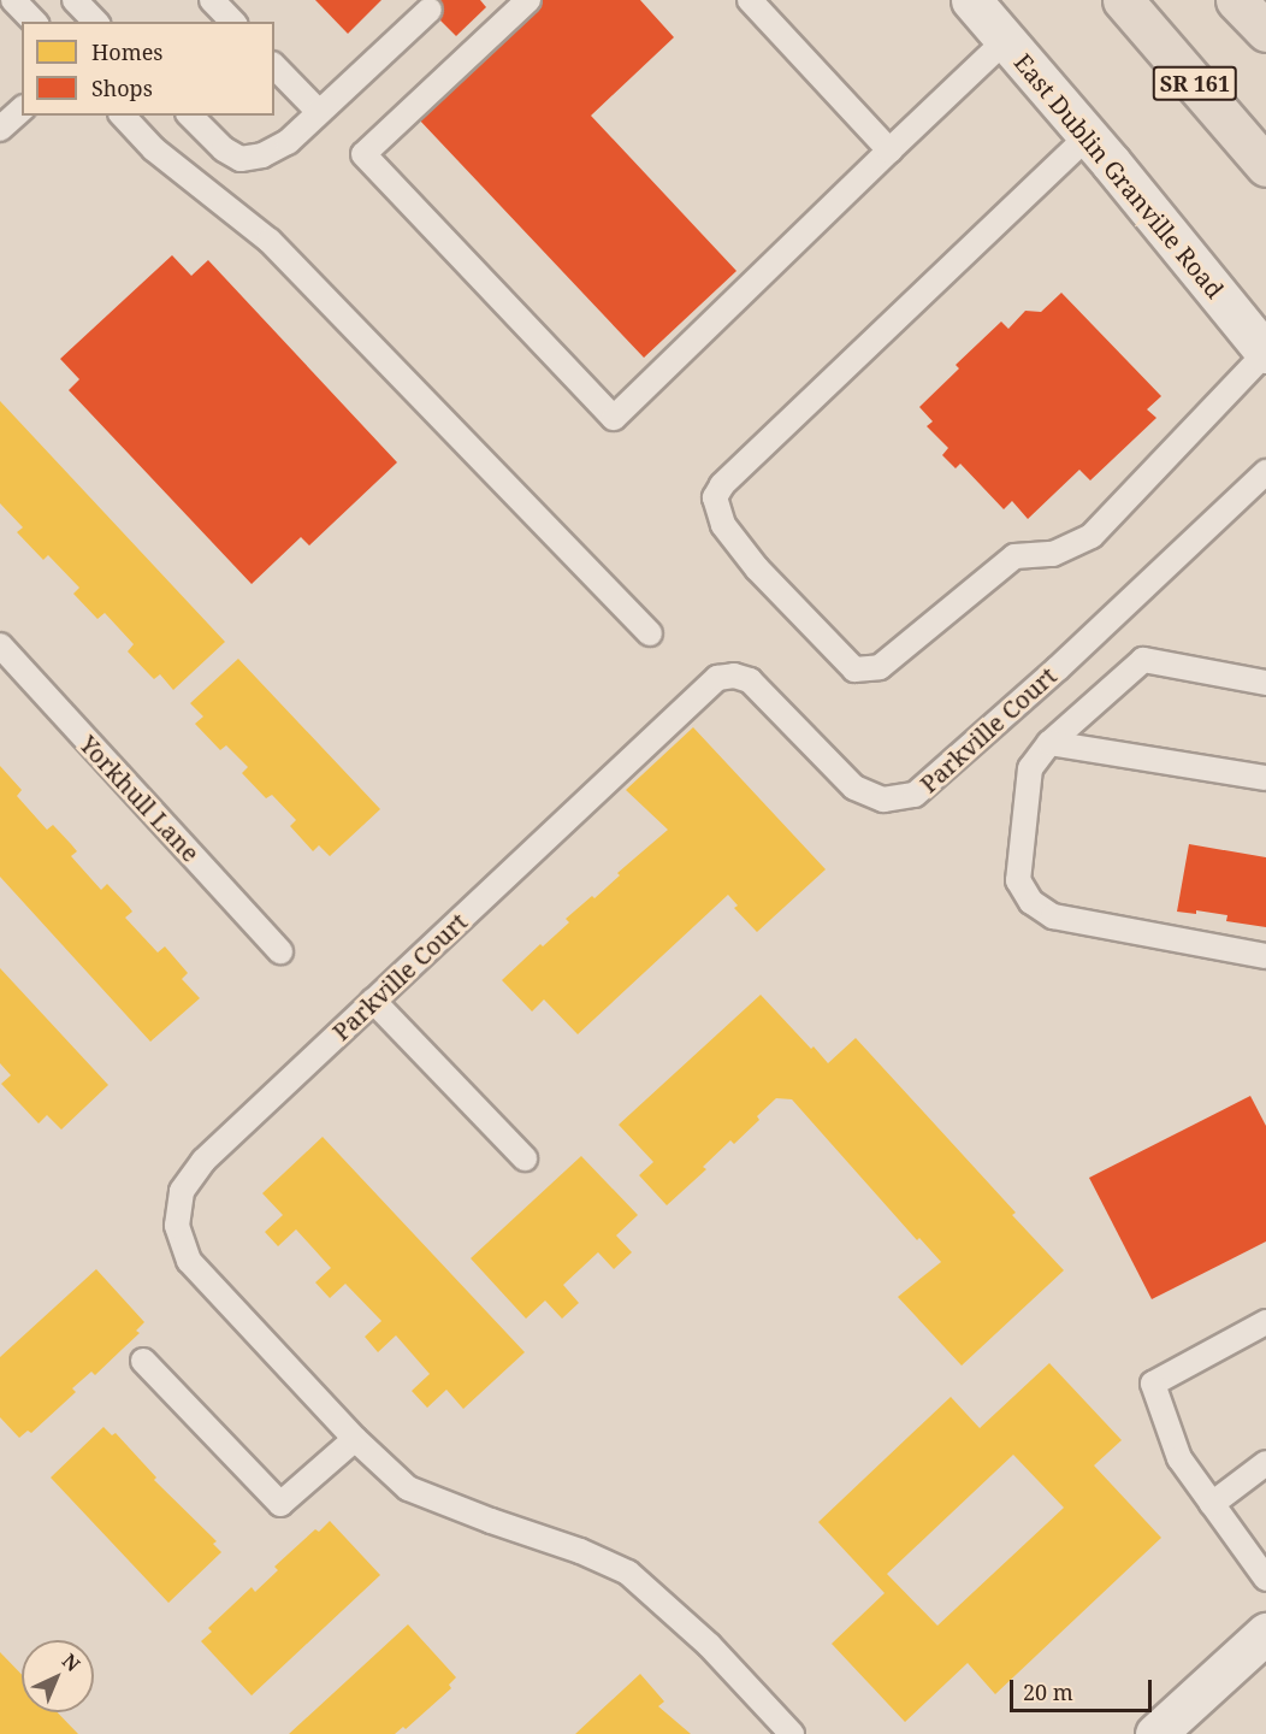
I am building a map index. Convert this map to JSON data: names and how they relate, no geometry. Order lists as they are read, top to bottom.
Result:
{
  "streets": {
    "main road": ["SR 161"],
    "street": ["East Dublin Granville Road"],
    "lane": ["Parkville Court", "Yorkhull Lane"]
  },
  "legend": ["Homes", "Shops"],
  "scale_bar": "20 m",
  "north": "top right"
}
